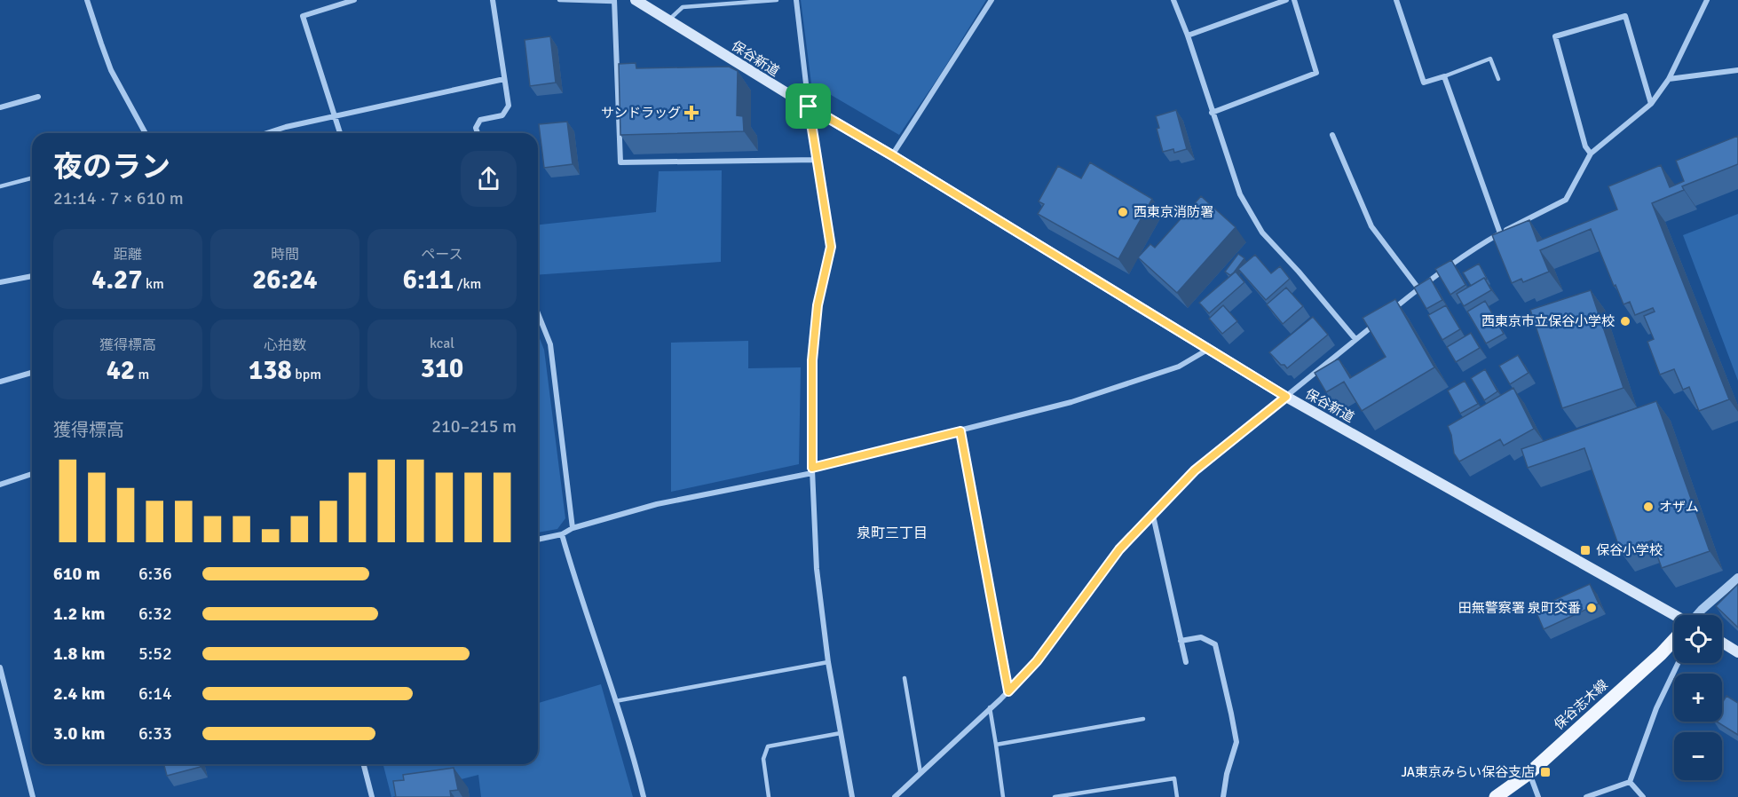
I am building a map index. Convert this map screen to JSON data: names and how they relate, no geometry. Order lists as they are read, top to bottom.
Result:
{
  "streets": {
    "main road": ["保谷新道", "保谷志木線"]
  },
  "districts": ["泉町三丁目"],
  "places": {
    "health": ["サンドラッグ"],
    "other": [
      "西東京消防署",
      "西東京市立保谷小学校",
      "オザム",
      "田無警察署 泉町交番"
    ],
    "transit": ["保谷小学校", "JA東京みらい保谷支店"]
  },
  "page": {
    "heading": ["夜のラン", "21:14 · 7 × 610 m"],
    "stats": [
      ["距離", "4.27 km"],
      ["時間", "26:24"],
      ["ペース", "6:11 /km"],
      ["獲得標高", "42 m"],
      ["心拍数", "138 bpm"],
      ["kcal", "310"]
    ],
    "chart": ["獲得標高", "210–215 m"],
    "list": [
      {
        "name": "610 m",
        "note": "6:36"
      },
      {
        "name": "1.2 km",
        "note": "6:32"
      },
      {
        "name": "1.8 km",
        "note": "5:52"
      },
      {
        "name": "2.4 km",
        "note": "6:14"
      },
      {
        "name": "3.0 km",
        "note": "6:33"
      }
    ],
    "map_buttons": ["+", "−"]
  }
}
